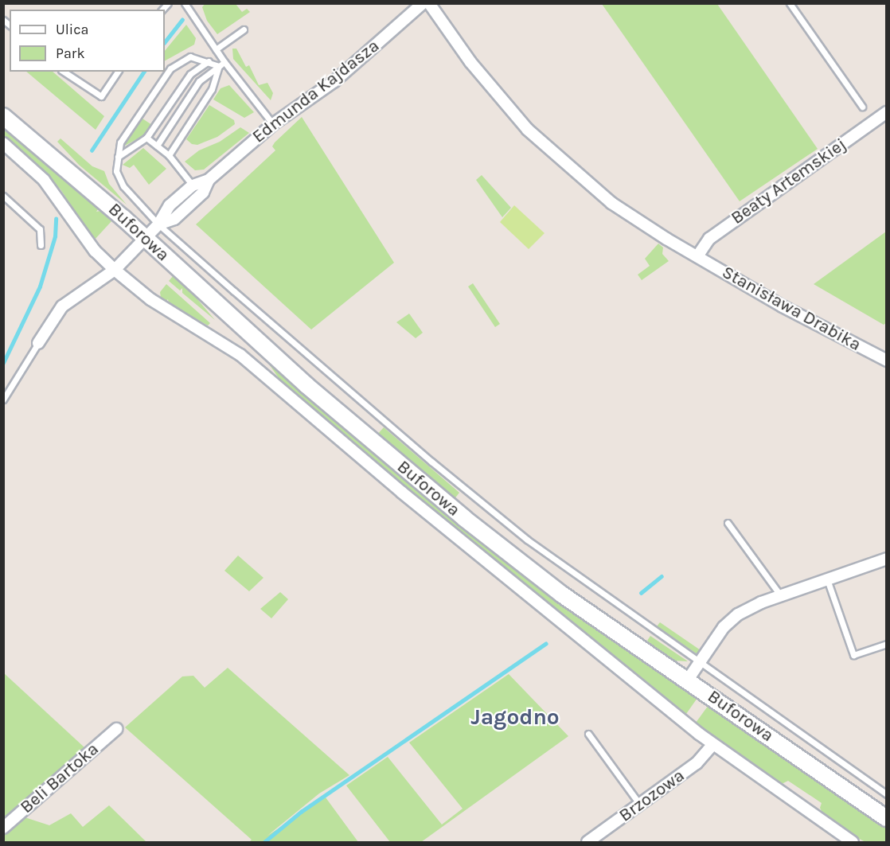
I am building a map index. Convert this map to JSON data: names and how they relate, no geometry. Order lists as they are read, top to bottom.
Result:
{
  "streets": {
    "main road": ["Buforowa"],
    "street": [
      "Edmunda Kajdasza",
      "Beaty Artemskiej",
      "Stanisława Drabika",
      "Beli Bartoka",
      "Brzozowa"
    ]
  },
  "crossings": [
    ["Edmunda Kajdasza", "Buforowa"],
    ["Beaty Artemskiej", "Stanisława Drabika"],
    ["Buforowa", "Brzozowa"]
  ],
  "districts": ["Jagodno"],
  "legend": ["Ulica", "Park"]
}
